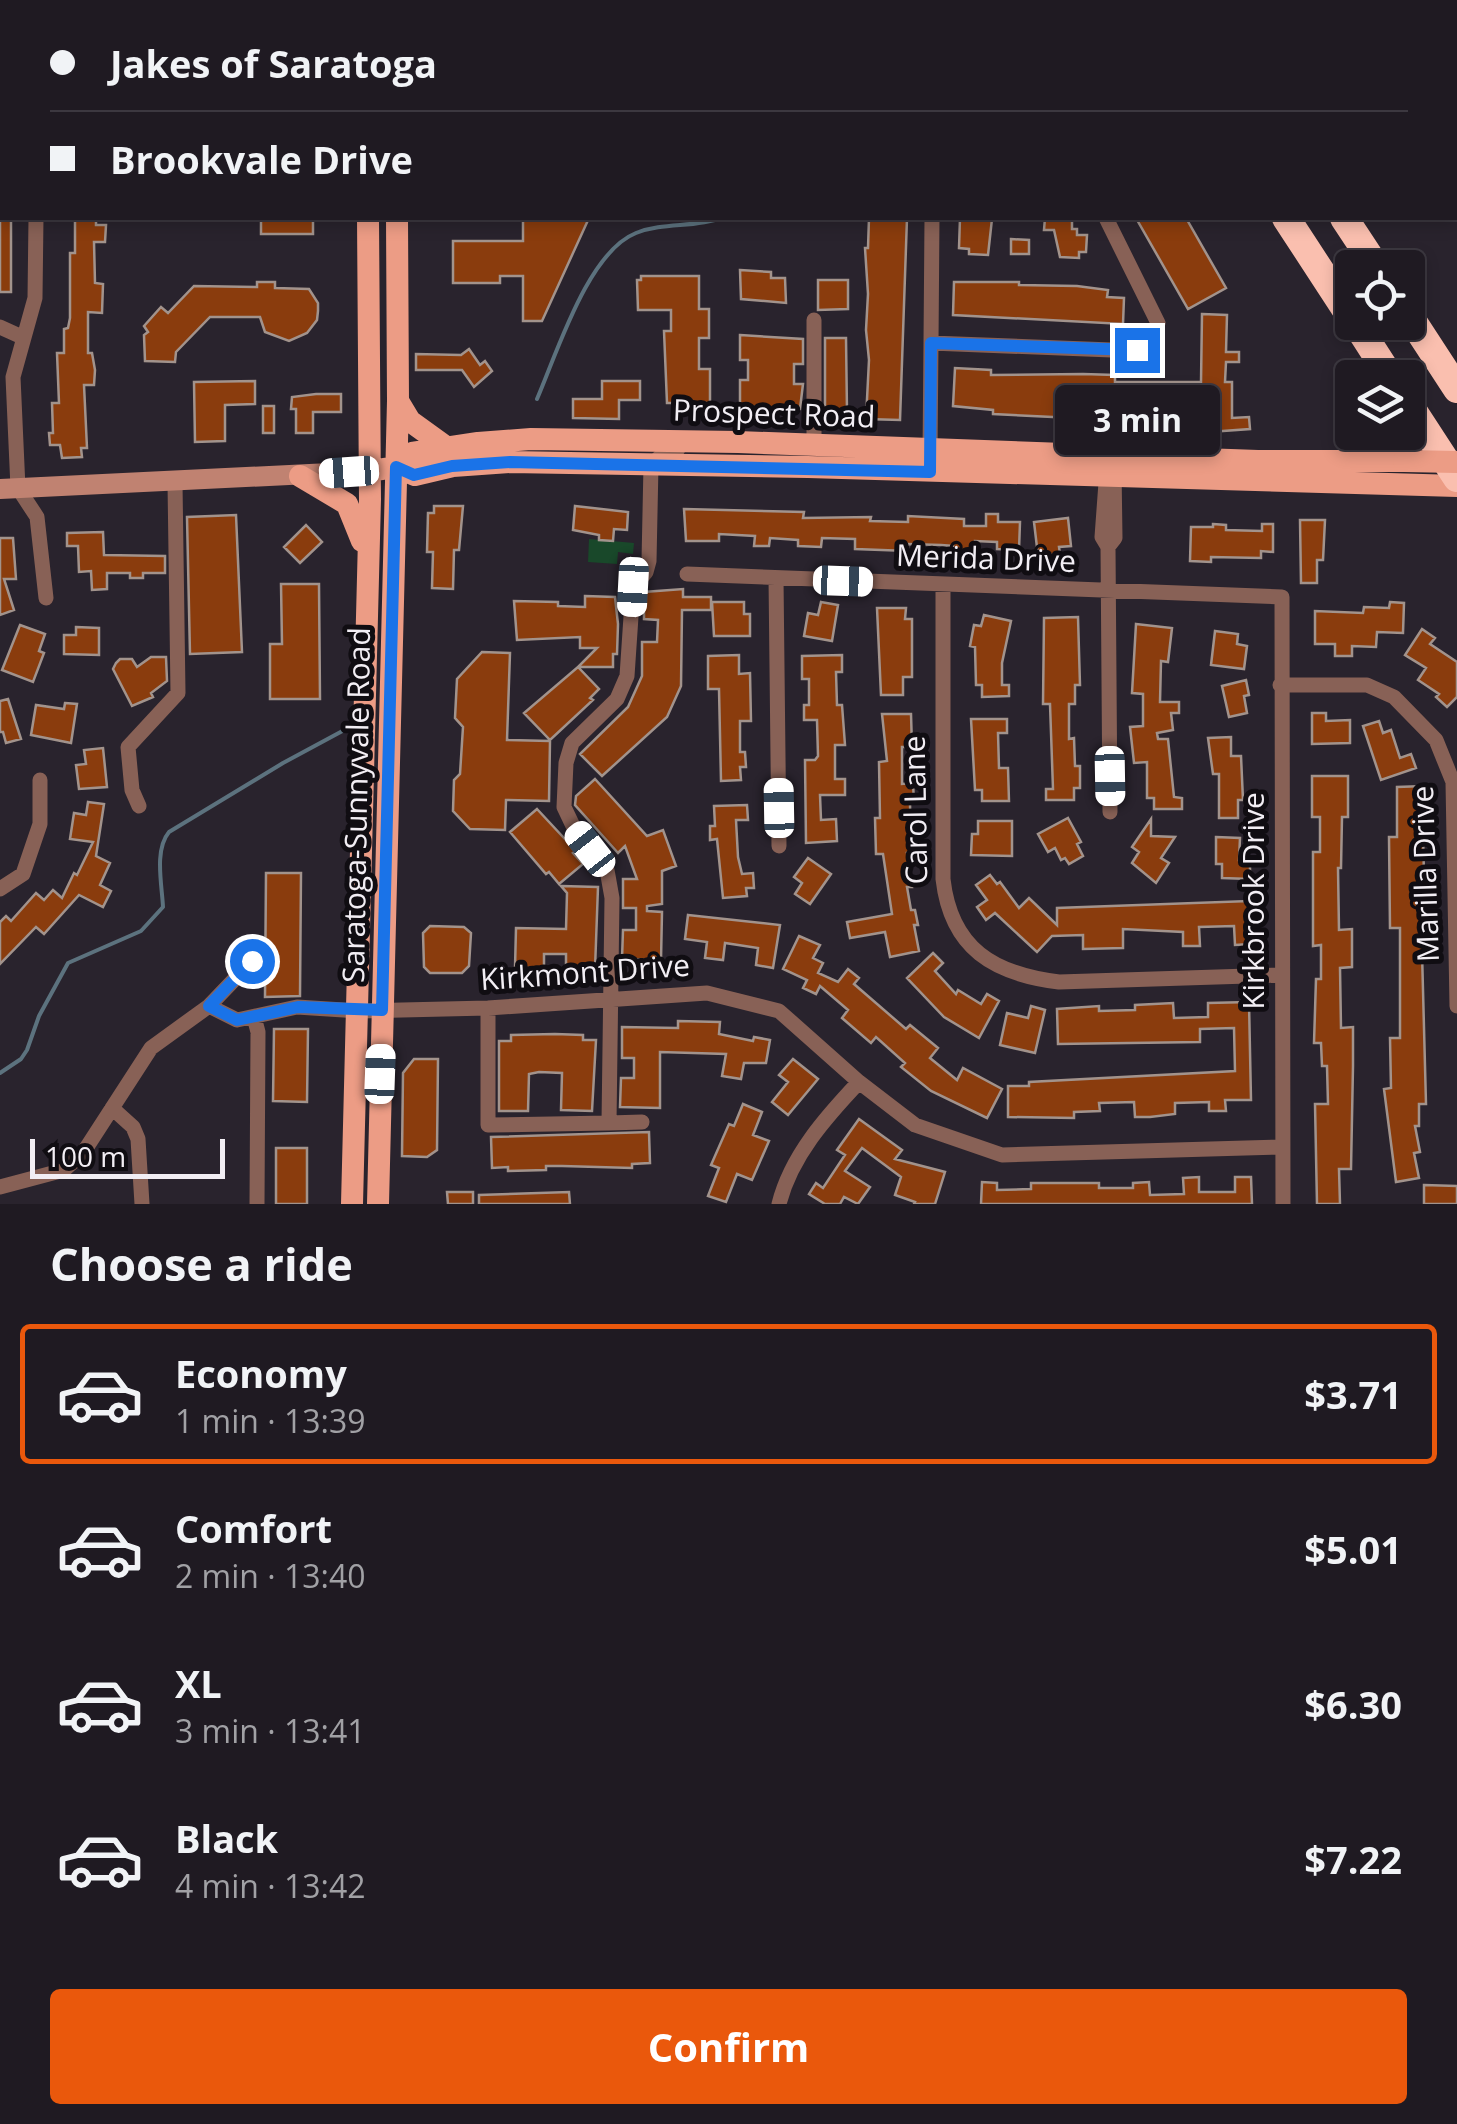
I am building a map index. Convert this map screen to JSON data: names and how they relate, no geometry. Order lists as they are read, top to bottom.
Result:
{
  "streets": {
    "main road": ["Prospect Road", "Saratoga-Sunnyvale Road"],
    "street": [
      "Merida Drive",
      "Carol Lane",
      "Marilla Drive",
      "Kirkbrook Drive",
      "Kirkmont Drive"
    ]
  },
  "crossings": [
    ["Prospect Road", "Saratoga-Sunnyvale Road"],
    ["Merida Drive", "Carol Lane"],
    ["Merida Drive", "Kirkbrook Drive"],
    ["Saratoga-Sunnyvale Road", "Kirkmont Drive"],
    ["Carol Lane", "Kirkbrook Drive"],
    ["Marilla Drive", "Kirkbrook Drive"],
    ["Kirkbrook Drive", "Kirkmont Drive"]
  ],
  "scale_bar": "100 m",
  "page": {
    "banner": ["Jakes of Saratoga", "Brookvale Drive"],
    "bubble": "3 min",
    "scale": "100 m",
    "heading": "Choose a ride",
    "list": [
      {
        "name": "Economy",
        "note": "1 min · 13:39",
        "value": "$3.71"
      },
      {
        "name": "Comfort",
        "note": "2 min · 13:40",
        "value": "$5.01"
      },
      {
        "name": "XL",
        "note": "3 min · 13:41",
        "value": "$6.30"
      },
      {
        "name": "Black",
        "note": "4 min · 13:42",
        "value": "$7.22"
      }
    ],
    "buttons": "Confirm"
  }
}
